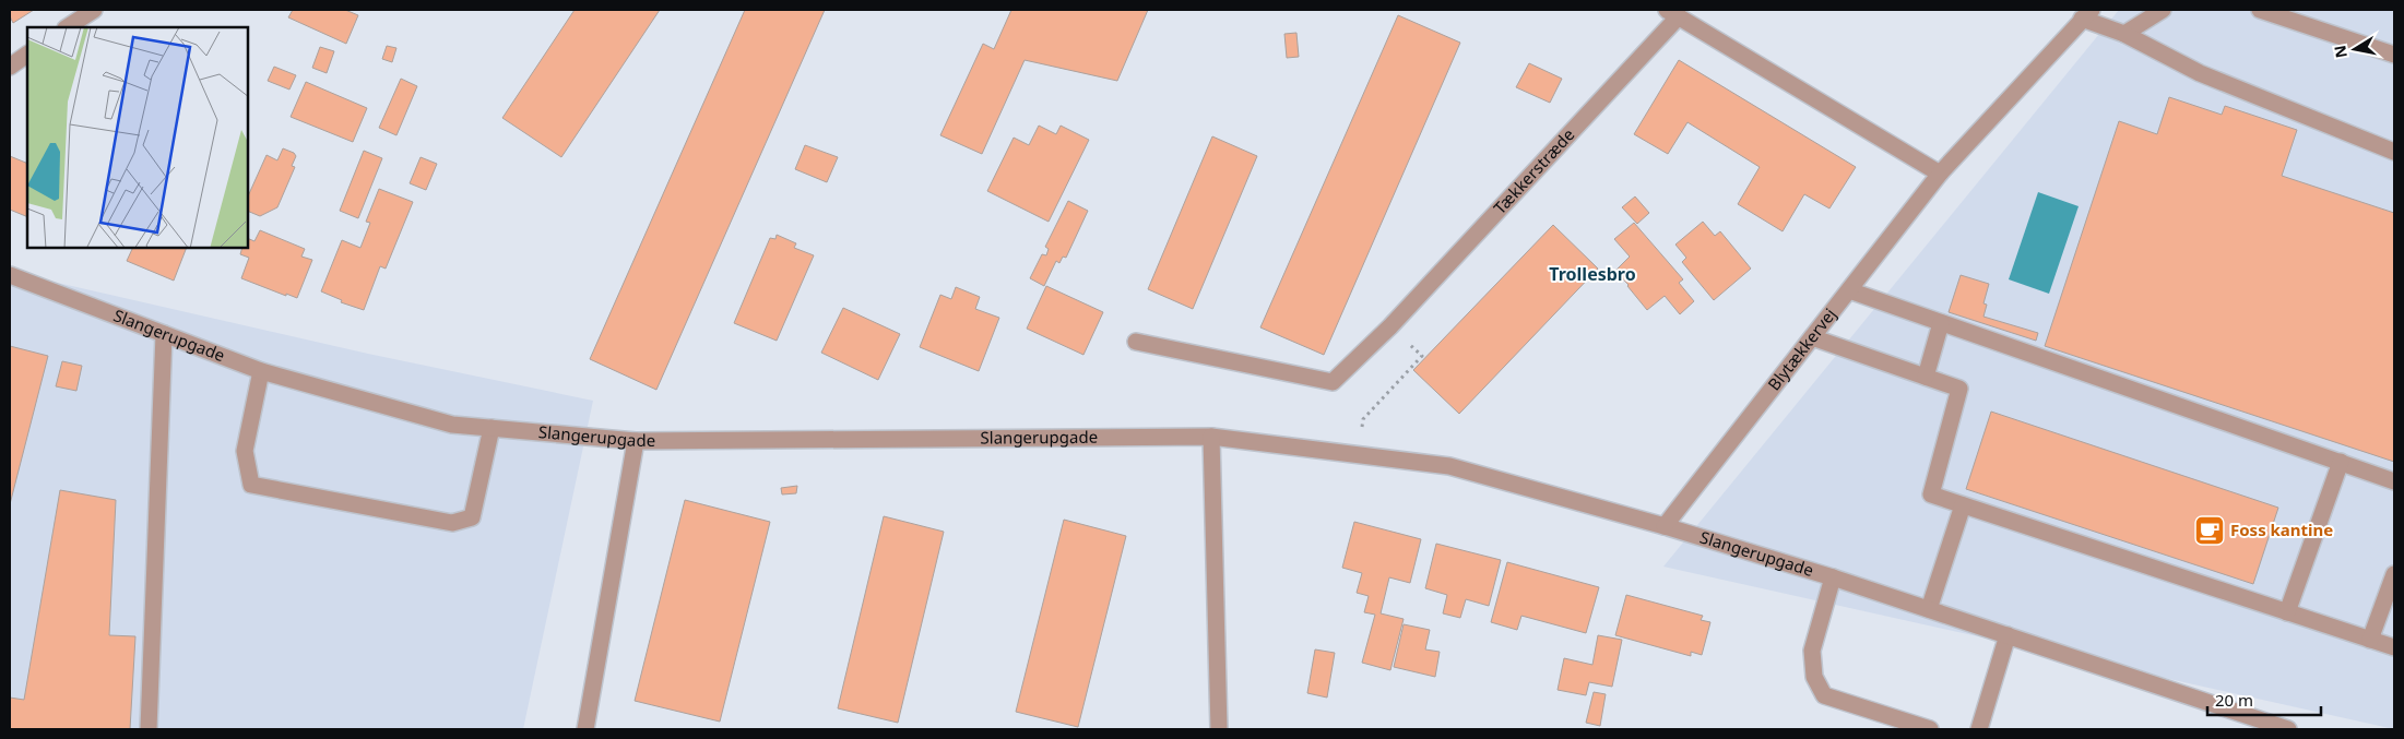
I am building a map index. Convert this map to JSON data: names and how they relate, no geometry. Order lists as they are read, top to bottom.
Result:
{
  "streets": {
    "street": ["Tækkerstræde", "Slangerupgade", "Blytækkervej"]
  },
  "crossings": [
    ["Slangerupgade", "Blytækkervej"]
  ],
  "districts": ["Trollesbro"],
  "places": {
    "cafe": ["Foss kantine"]
  },
  "scale_bar": "20 m",
  "north": "left"
}
